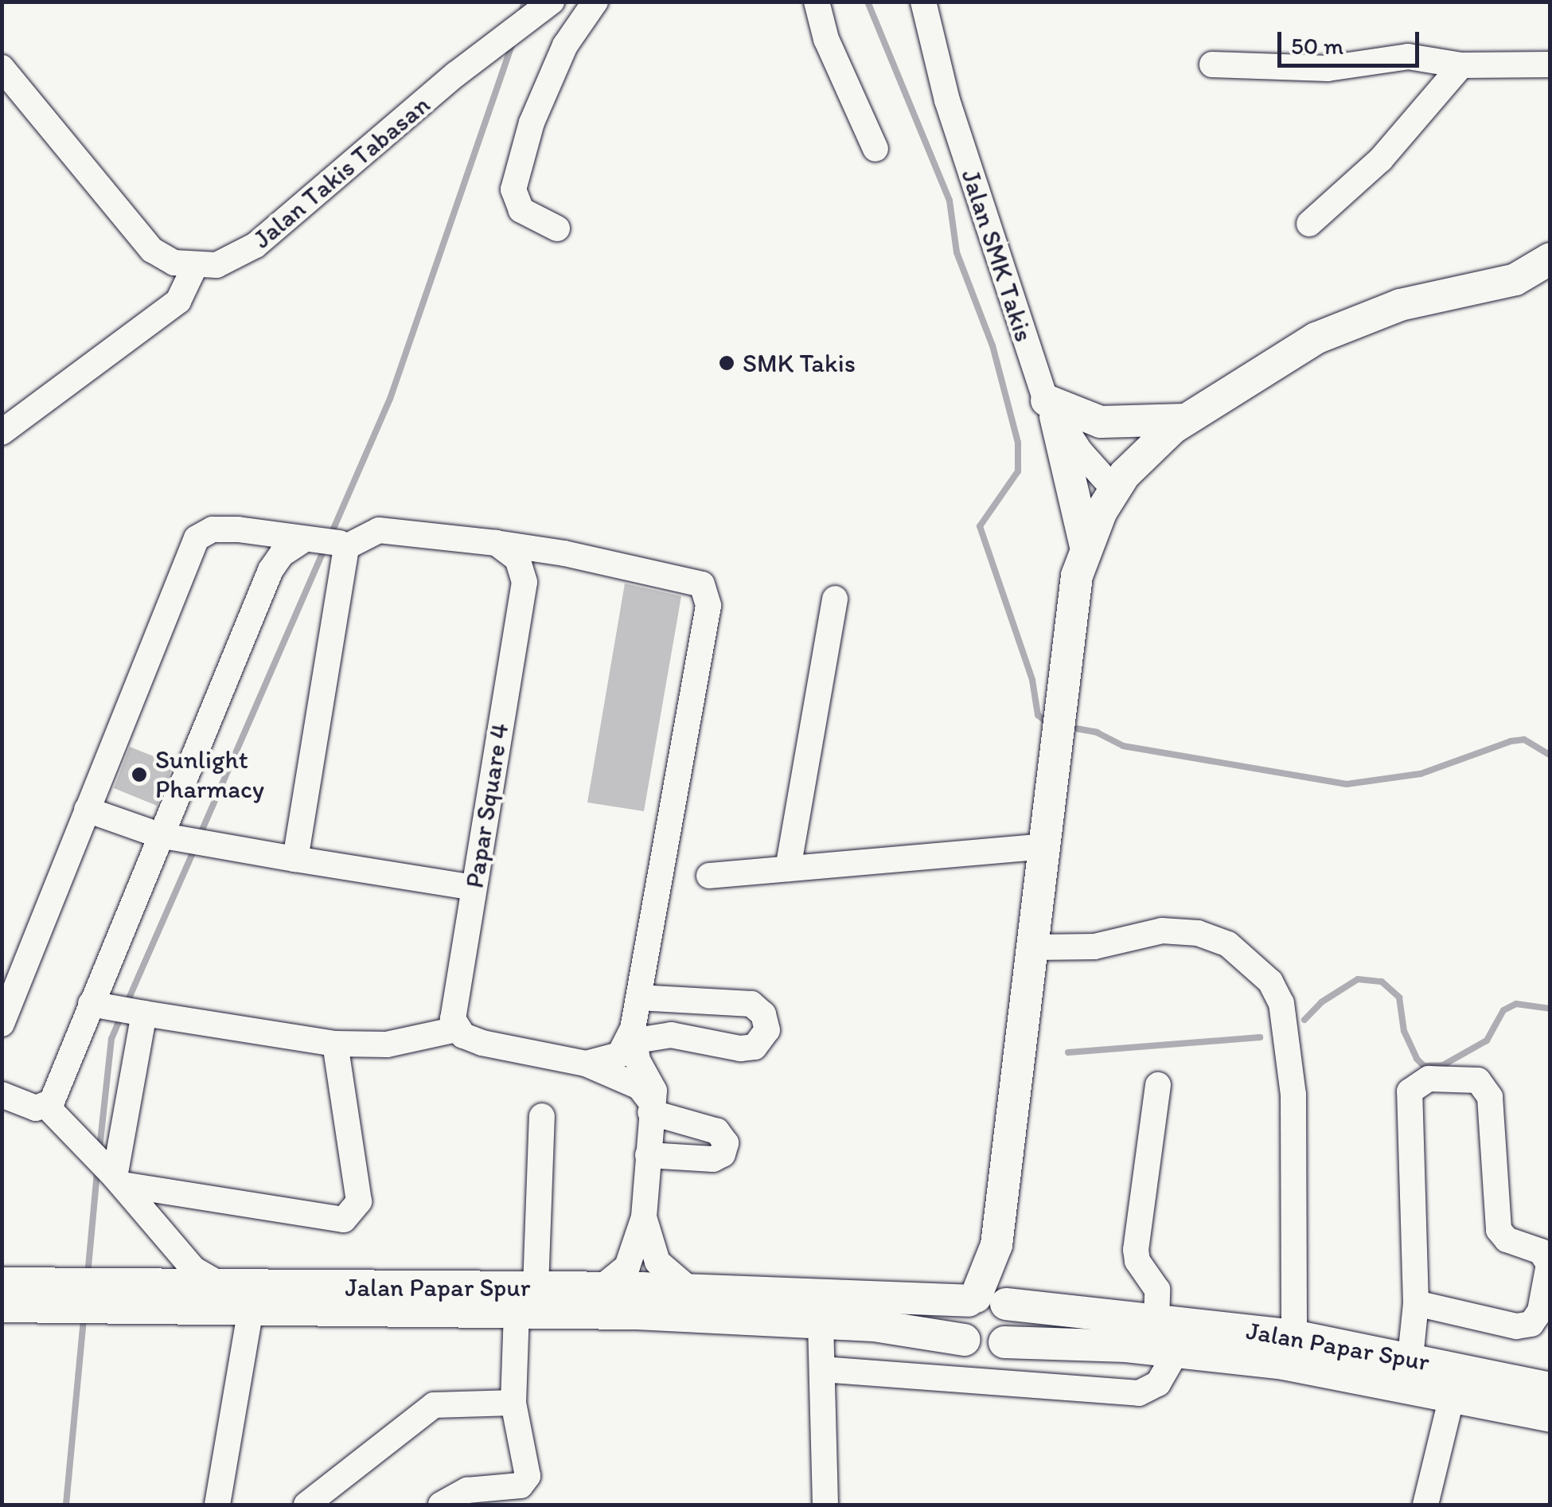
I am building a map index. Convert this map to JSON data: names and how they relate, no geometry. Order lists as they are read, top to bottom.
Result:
{
  "streets": {
    "main road": ["Jalan Papar Spur"],
    "street": ["Jalan Takis Tabasan", "Jalan SMK Takis", "Papar Square 4"]
  },
  "places": ["SMK Takis", "Sunlight Pharmacy"],
  "scale_bar": "50 m"
}
